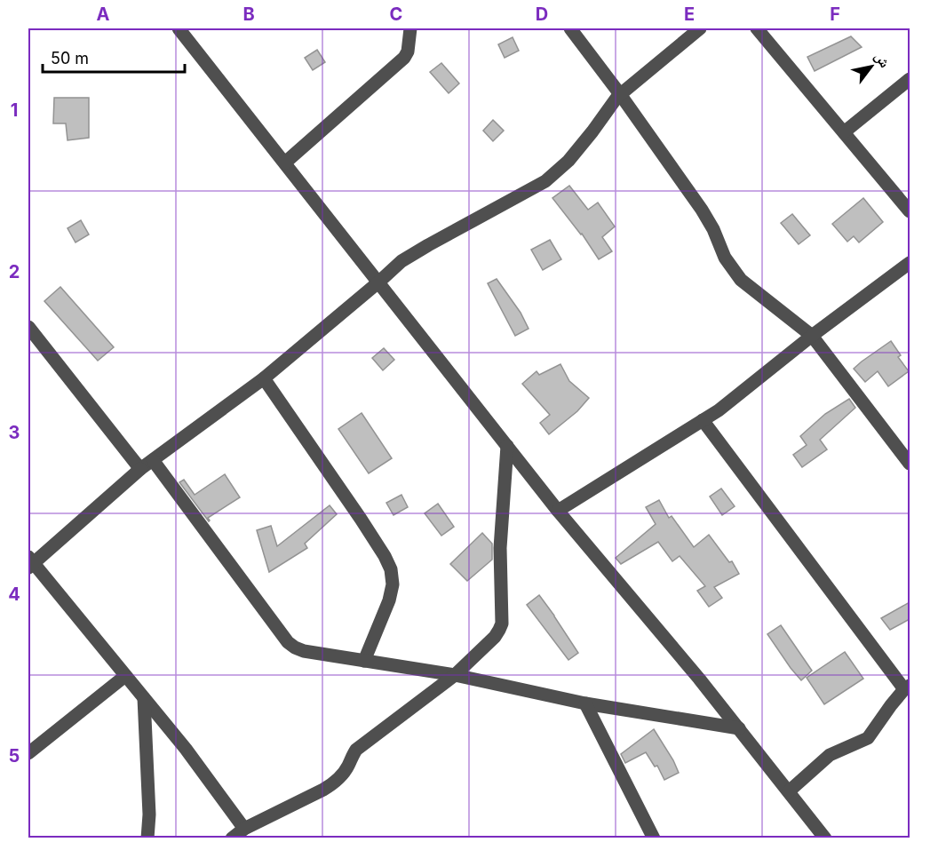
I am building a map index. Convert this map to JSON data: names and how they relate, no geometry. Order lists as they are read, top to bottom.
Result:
{
  "scale_bar": "50 m",
  "north": "top right",
  "grid": {
    "columns": [
      "A",
      "B",
      "C",
      "D",
      "E",
      "F"
    ],
    "rows": [
      "1",
      "2",
      "3",
      "4",
      "5"
    ]
  }
}
